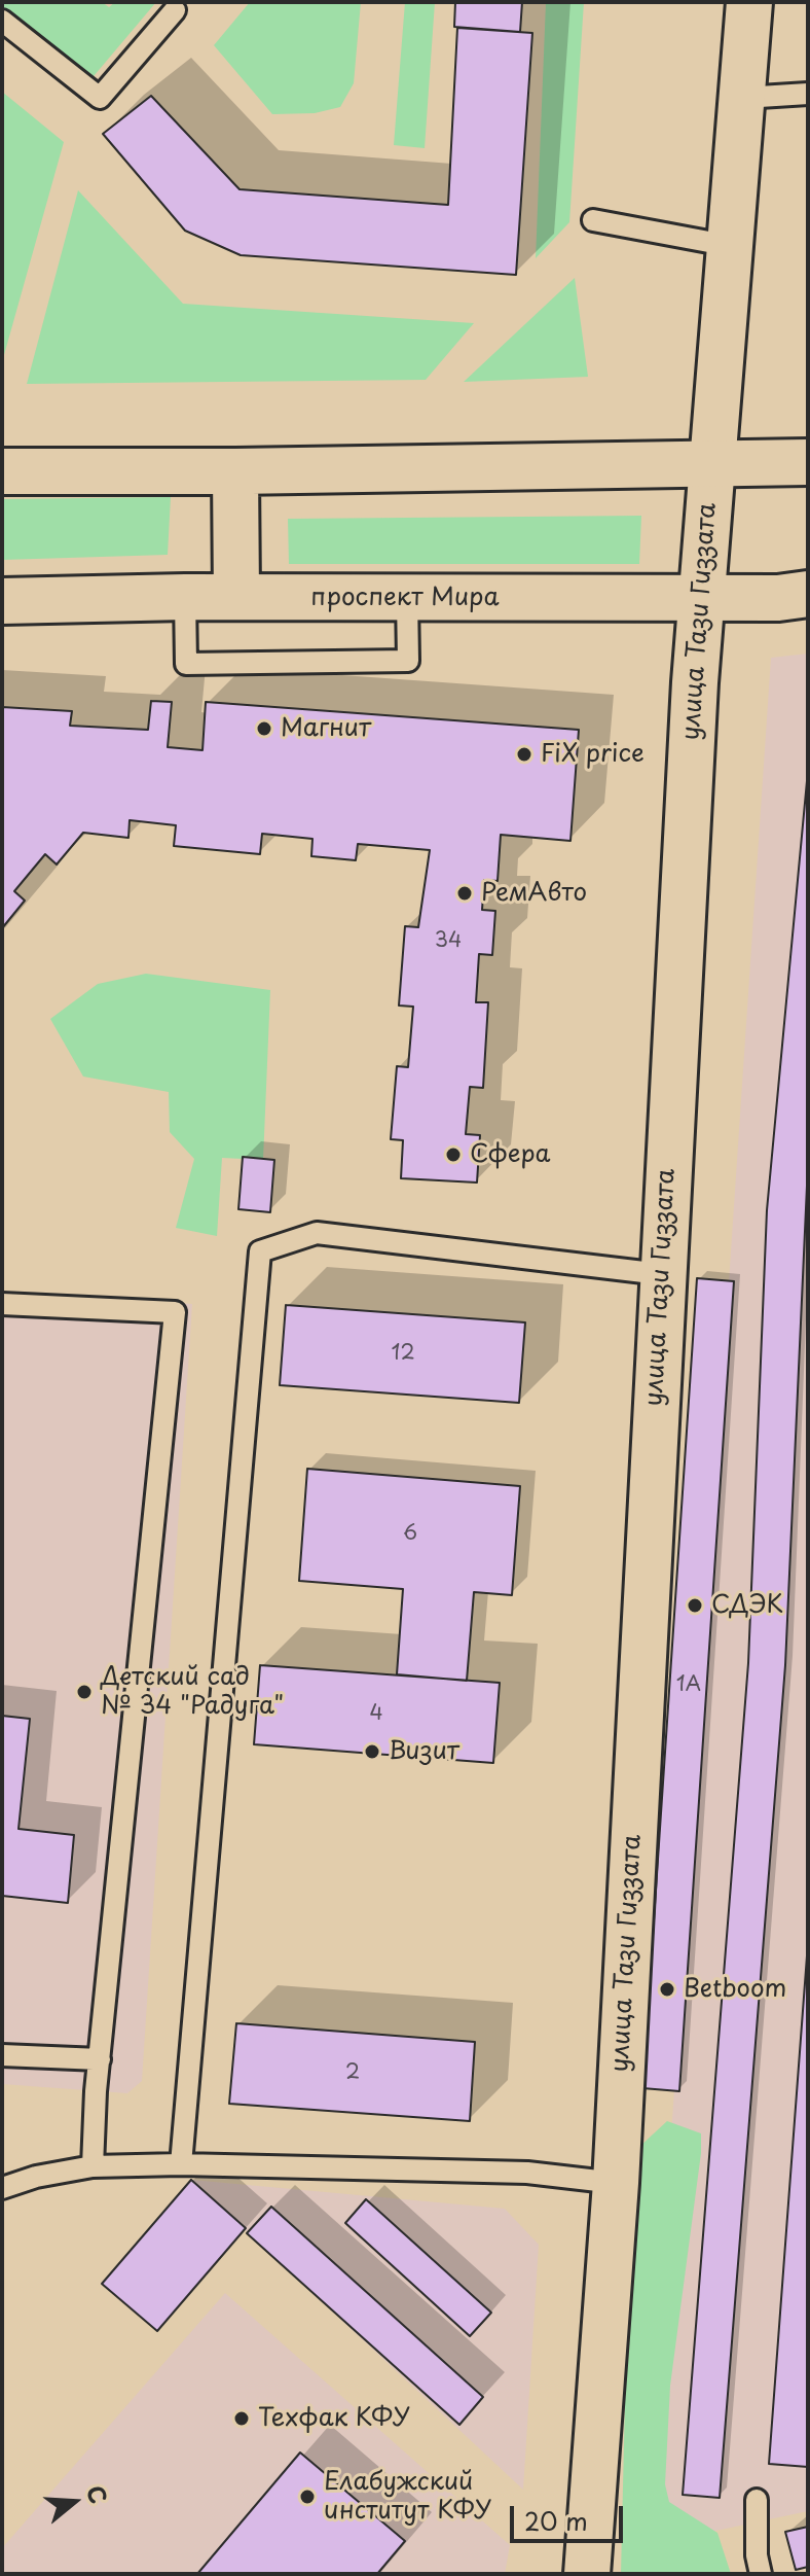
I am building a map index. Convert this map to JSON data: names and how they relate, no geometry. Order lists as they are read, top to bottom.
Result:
{
  "streets": {
    "street": ["проспект Мира", "улица Тази Гиззата"]
  },
  "crossings": [
    ["проспект Мира", "улица Тази Гиззата"]
  ],
  "places": [
    "Магнит",
    "FiX price",
    "РемАвто",
    "Сфера",
    "СДЭК",
    "Детский сад № 34 \"Радуга\"",
    "Визит",
    "Betboom",
    "Техфак КФУ",
    "Елабужский институт КФУ"
  ],
  "house_numbers": [
    "34",
    "12",
    "6",
    "1А",
    "4",
    "2"
  ],
  "scale_bar": "20 m",
  "north": "right"
}
